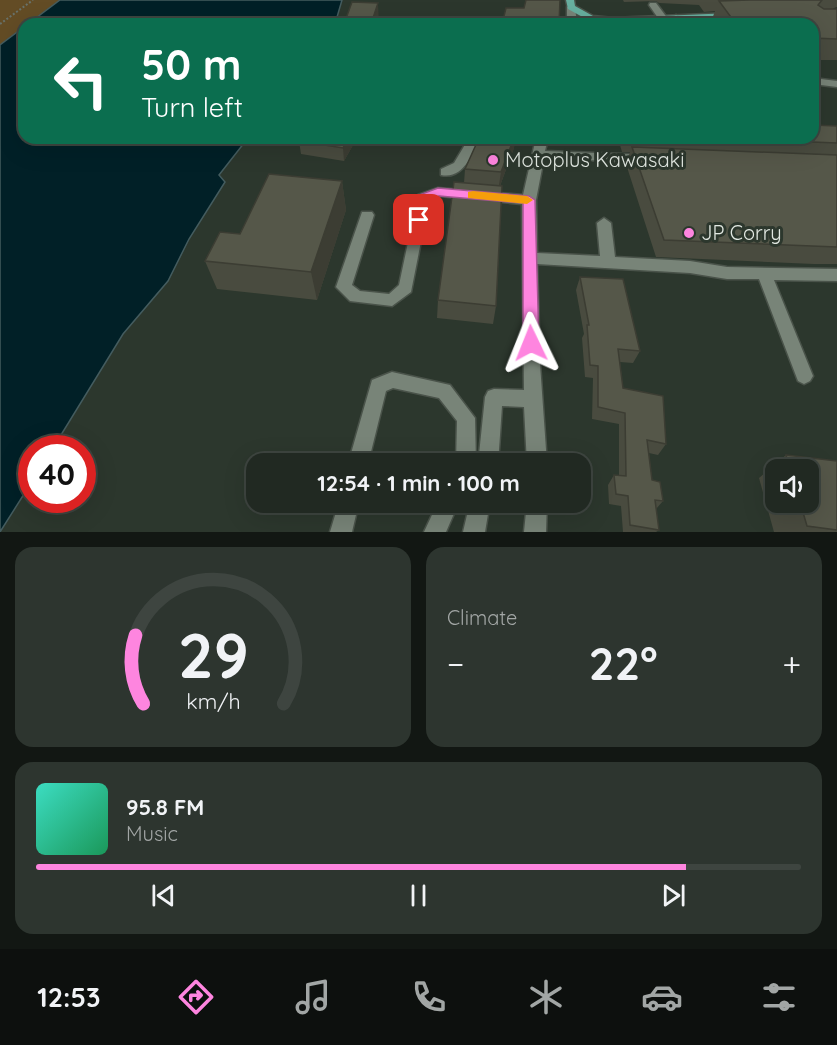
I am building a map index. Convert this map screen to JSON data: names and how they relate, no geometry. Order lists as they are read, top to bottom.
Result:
{
  "places": ["Motoplus Kawasaki", "JP Corry"],
  "page": {
    "turn": ["50 m", "Turn left"],
    "limit": "40",
    "trip": "12:54 · 1 min · 100 m",
    "tile": "Climate",
    "heat": ["−", "22°", "+"],
    "song": ["95.8 FM", "Music"],
    "tabs": "12:53",
    "gauge": ["29", "km/h"]
  }
}
